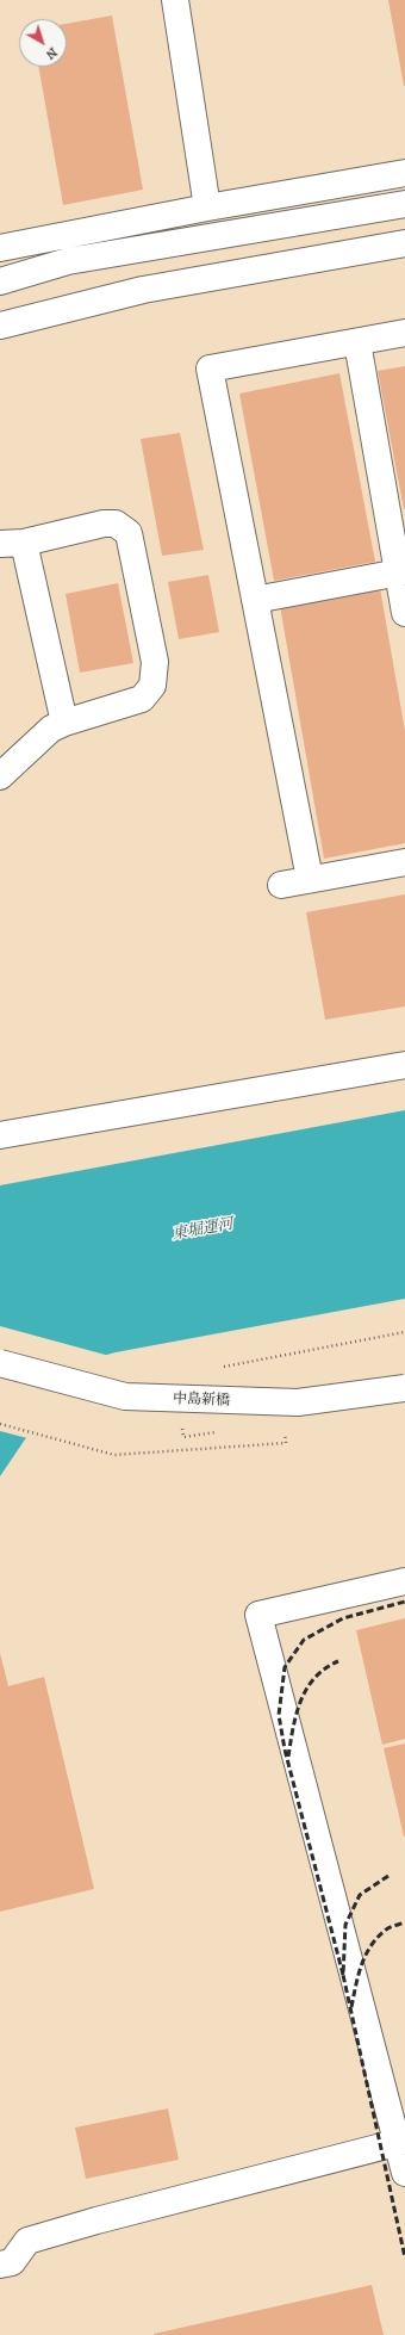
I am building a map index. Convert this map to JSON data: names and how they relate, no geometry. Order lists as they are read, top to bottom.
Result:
{
  "streets": {
    "street": ["中島新橋"]
  },
  "water": ["東堀運河"],
  "north": "bottom right"
}
